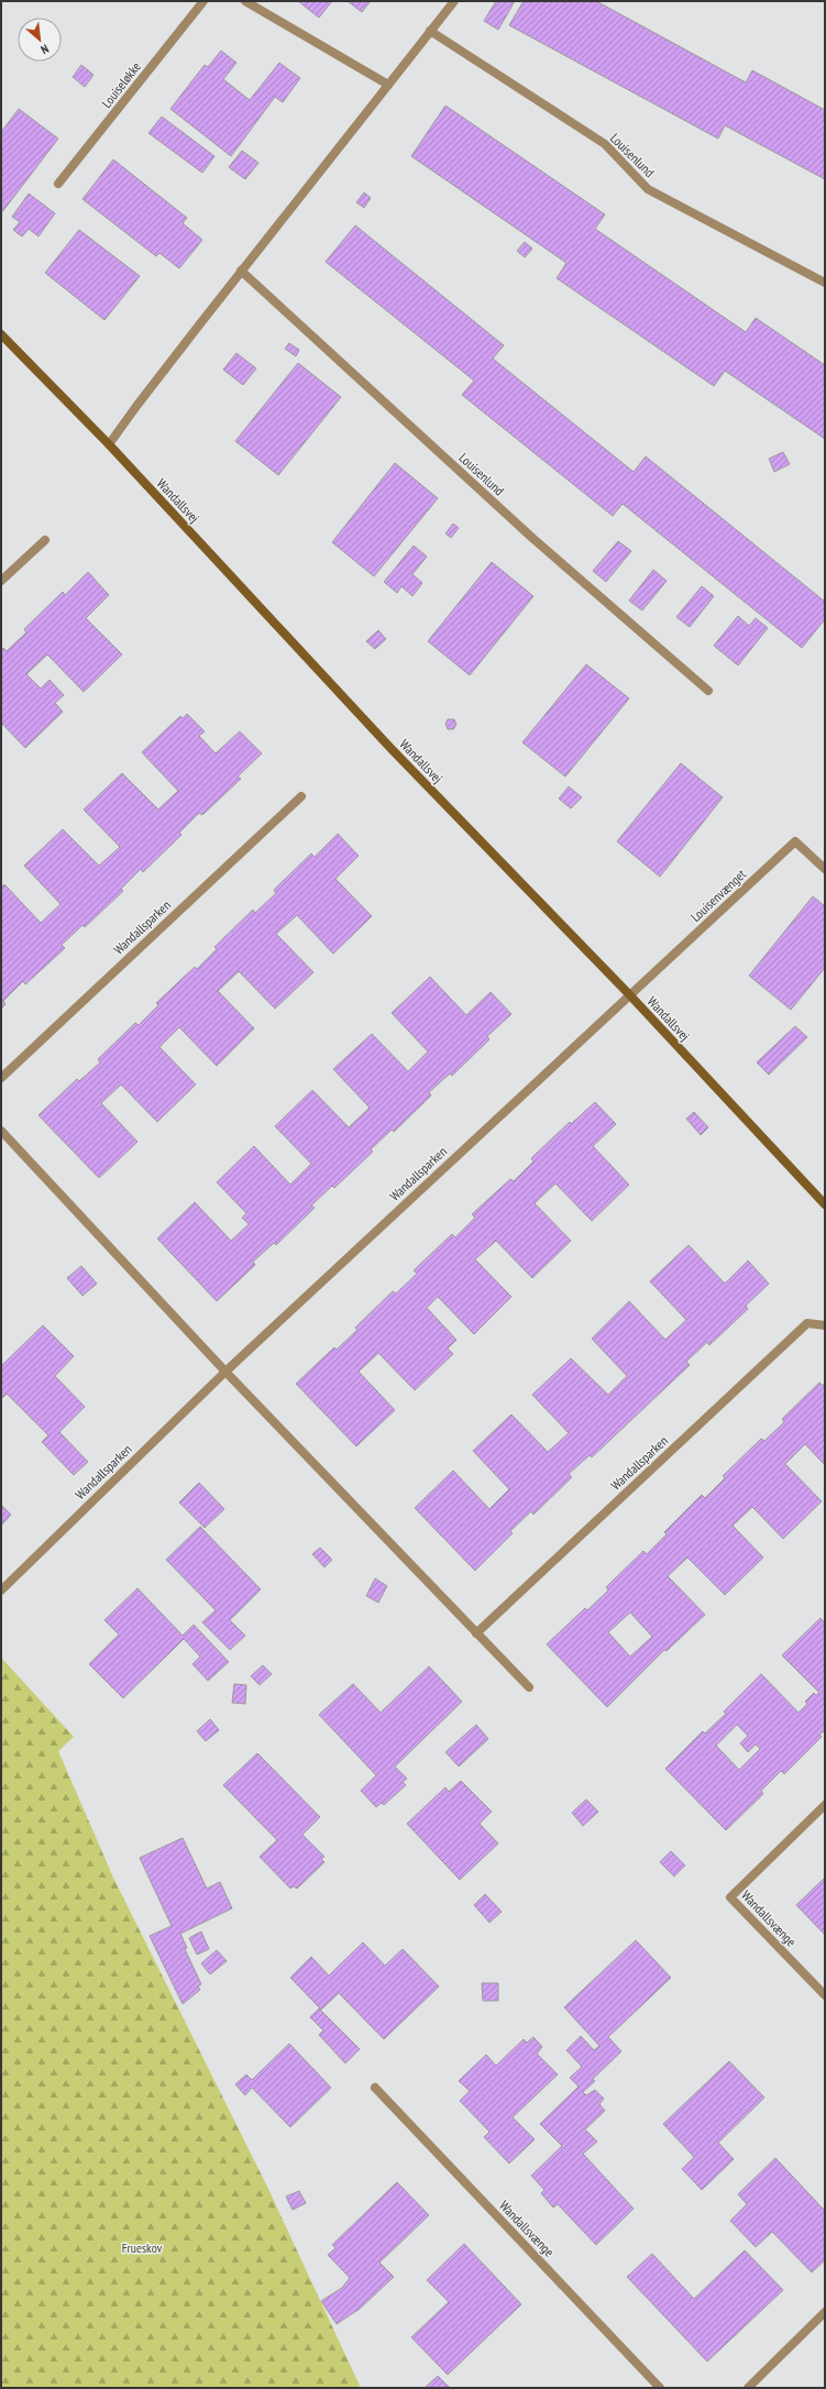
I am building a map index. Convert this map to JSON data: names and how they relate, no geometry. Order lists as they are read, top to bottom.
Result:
{
  "streets": {
    "street": [
      "Louiseløkke",
      "Louisenlund",
      "Wandallsvej",
      "Louisenvænget",
      "Wandallsparken",
      "Wandallsvænge"
    ]
  },
  "crossings": [
    ["Wandallsvej", "Louisenvænget"],
    ["Wandallsvej", "Wandallsparken"],
    ["Louisenvænget", "Wandallsparken"]
  ],
  "parks": ["Frueskov"],
  "north": "bottom right"
}
